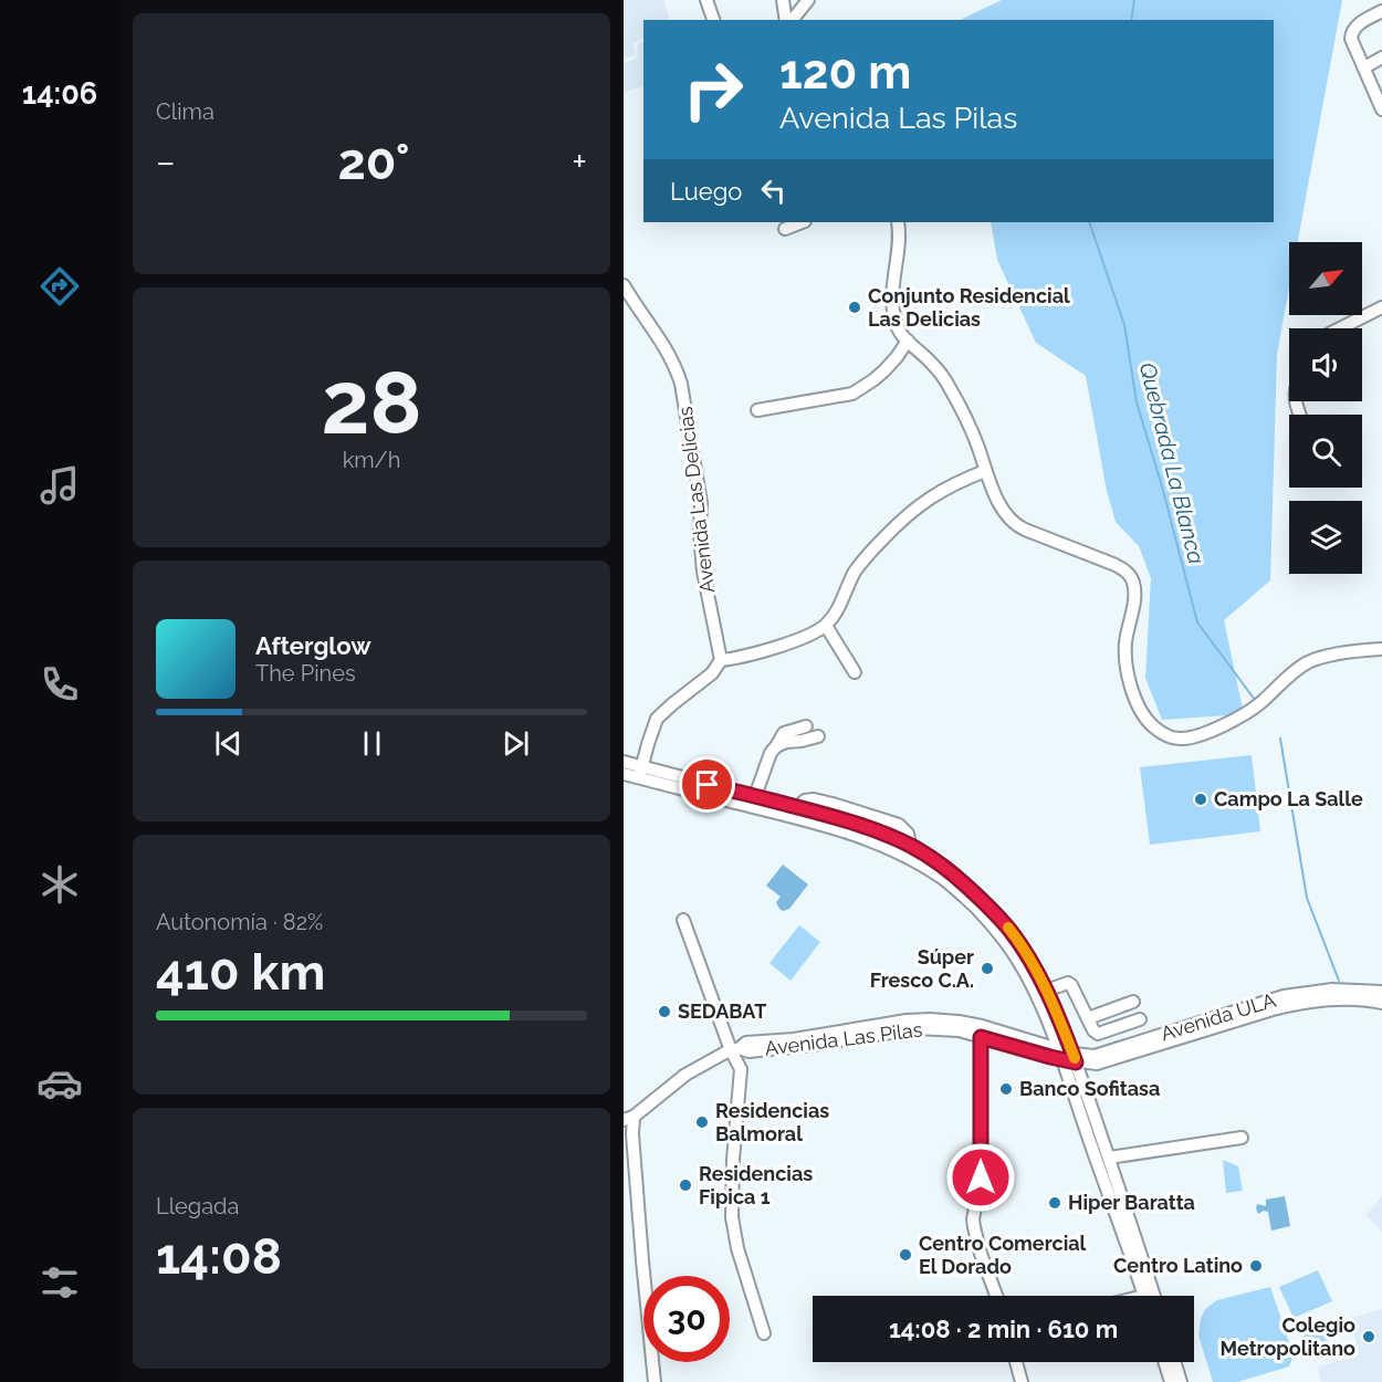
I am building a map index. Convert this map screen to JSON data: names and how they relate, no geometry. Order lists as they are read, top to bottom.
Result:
{
  "streets": {
    "street": ["Avenida Las Delicias", "Avenida ULA", "Avenida Las Pilas"]
  },
  "crossings": [
    ["Avenida ULA", "Avenida Las Pilas"]
  ],
  "water": ["Quebrada La Blanca"],
  "places": [
    "Conjunto Residencial Las Delicias",
    "Campo La Salle",
    "Súper Fresco C.A.",
    "SEDABAT",
    "Banco Sofitasa",
    "Residencias Balmoral",
    "Residencias Fipica 1",
    "Hiper Baratta",
    "Centro Comercial El Dorado",
    "Centro Latino",
    "Colegio Metropolitano"
  ],
  "north": "top right",
  "page": {
    "tabs": "14:06",
    "tile": [
      "Clima",
      ["28", "km/h"],
      ["Autonomía · 82%", "410 km"],
      ["Llegada", "14:08"]
    ],
    "turn": ["120 m", "Avenida Las Pilas"],
    "heat": ["−", "20°", "+"],
    "then": "Luego",
    "song": ["Afterglow", "The Pines"],
    "limit": "30",
    "trip": "14:08 · 2 min · 610 m"
  }
}
